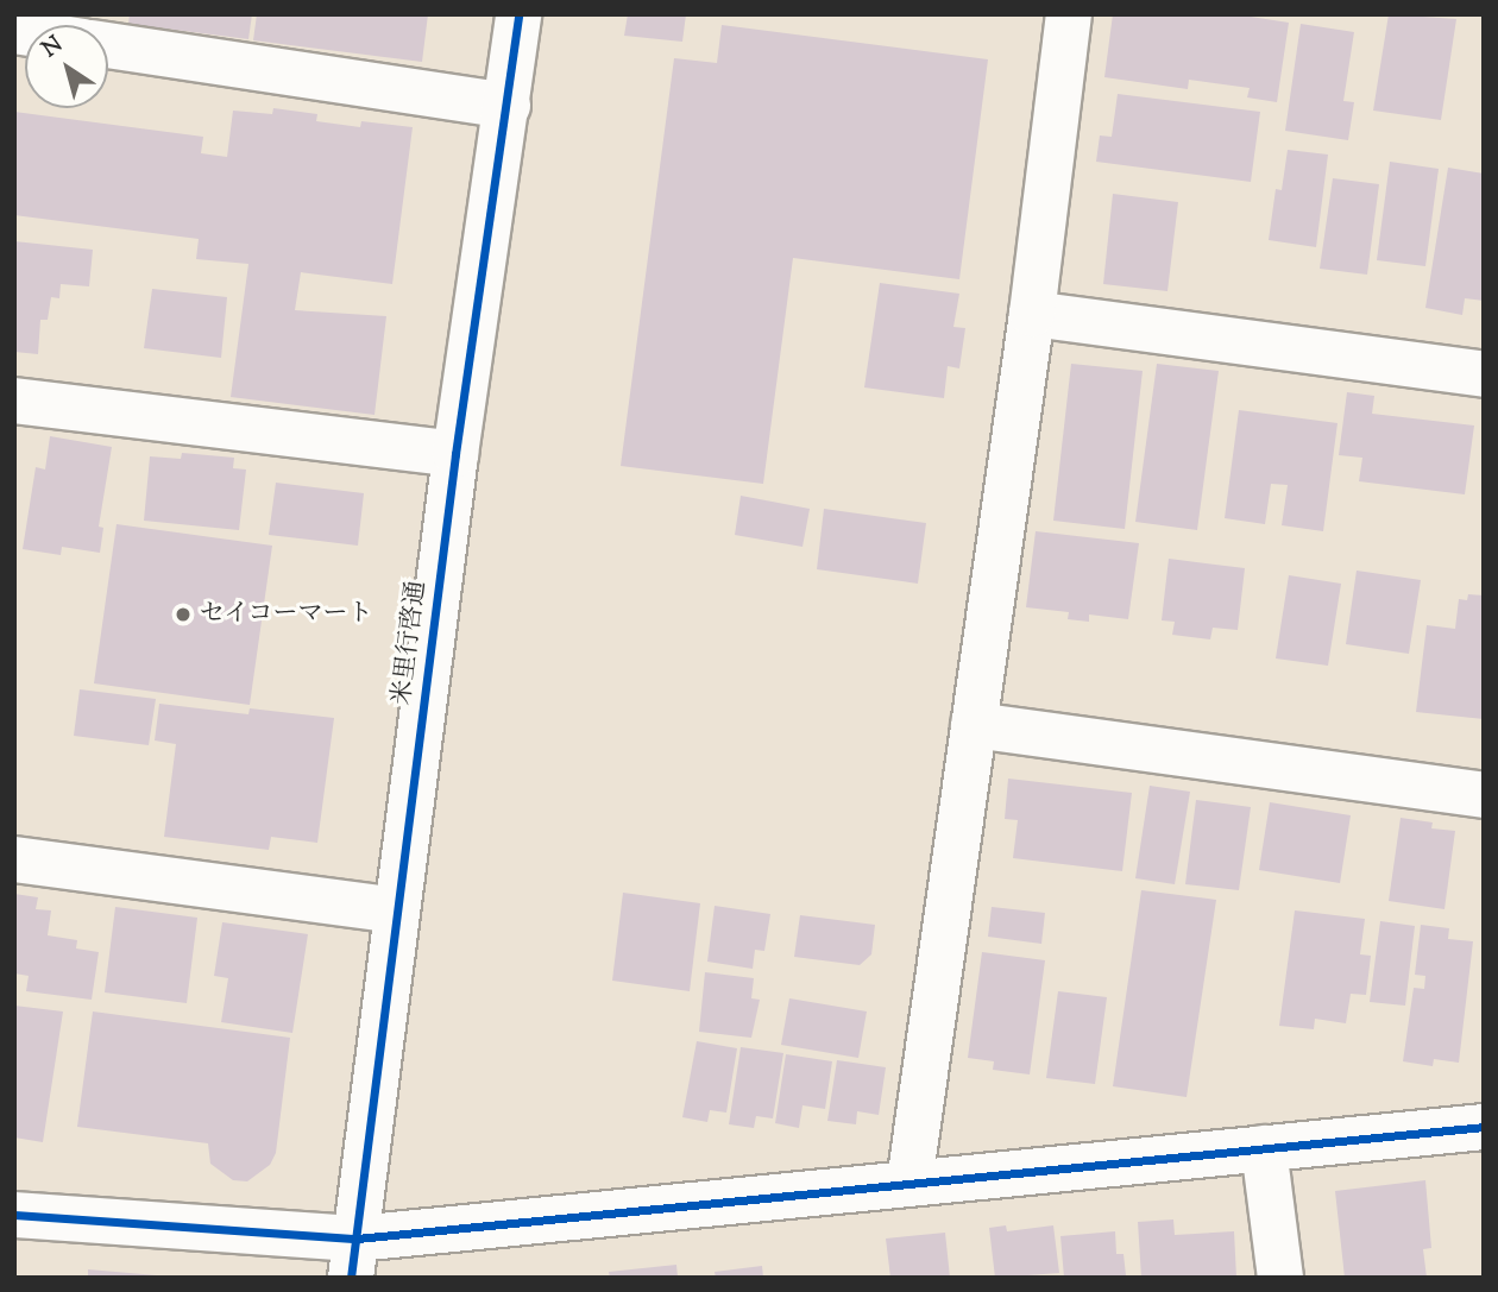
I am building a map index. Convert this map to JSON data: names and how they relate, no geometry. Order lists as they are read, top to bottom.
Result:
{
  "streets": {
    "street": ["米里行啓通"]
  },
  "places": ["セイコーマート"],
  "north": "top left"
}
